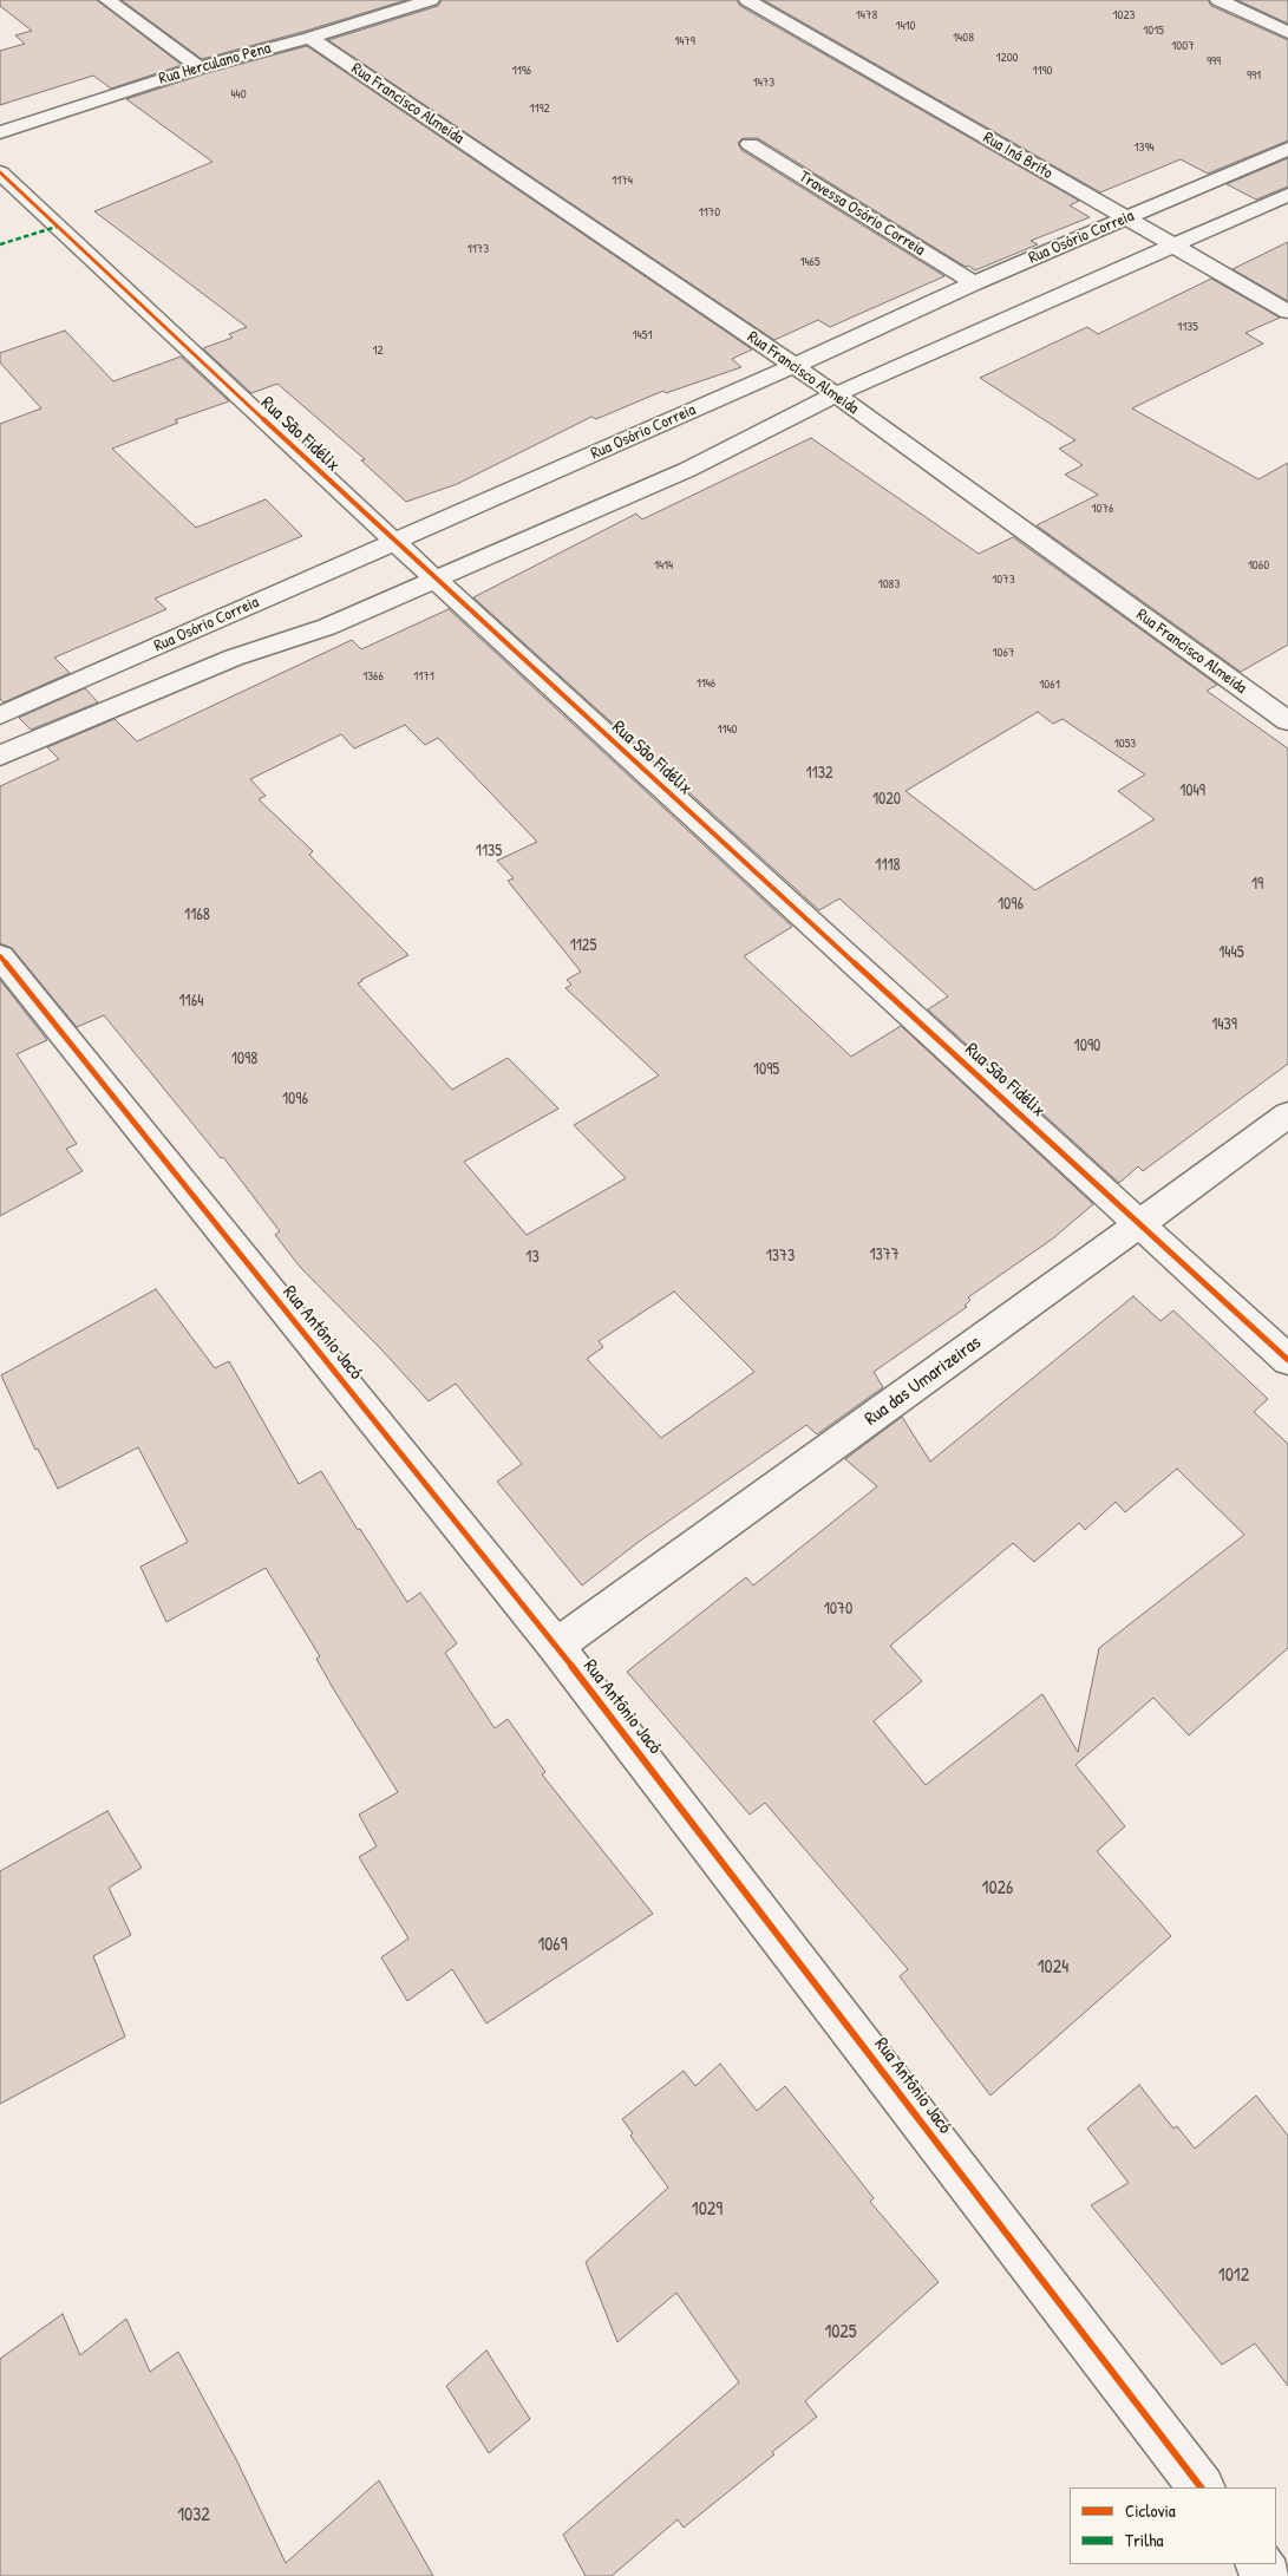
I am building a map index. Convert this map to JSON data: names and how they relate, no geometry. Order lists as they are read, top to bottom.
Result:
{
  "streets": {
    "street": [
      "Rua Herculano Pena",
      "Rua Francisco Almeida",
      "Rua Iná Brito",
      "Travessa Osório Correia",
      "Rua Osório Correia",
      "Rua São Fidélix",
      "Rua Antônio Jacó",
      "Rua das Umarizeiras"
    ]
  },
  "crossings": [
    ["Rua Herculano Pena", "Rua Francisco Almeida"],
    ["Rua Francisco Almeida", "Rua Osório Correia"],
    ["Rua Iná Brito", "Rua Osório Correia"],
    ["Travessa Osório Correia", "Rua Osório Correia"],
    ["Rua Osório Correia", "Rua São Fidélix"],
    ["Rua São Fidélix", "Rua das Umarizeiras"],
    ["Rua Antônio Jacó", "Rua das Umarizeiras"]
  ],
  "house_numbers": [
    "1478",
    "1023",
    "1410",
    "1015",
    "1408",
    "1479",
    "1007",
    "1200",
    "999",
    "1196",
    "1190",
    "991",
    "1473",
    "440",
    "1192",
    "1394",
    "1174",
    "1170",
    "1173",
    "1465",
    "1135",
    "1451",
    "12",
    "1076",
    "1414",
    "1060",
    "1073",
    "1083",
    "1067",
    "1366",
    "1171",
    "1146",
    "1061",
    "1140",
    "1053",
    "1132",
    "1049",
    "1020",
    "1135",
    "1118",
    "19",
    "1096",
    "1168",
    "1125",
    "1445",
    "1164",
    "1439",
    "1090",
    "1098",
    "1095",
    "1096",
    "1377",
    "1373",
    "13",
    "1070",
    "1026",
    "1069",
    "1024",
    "1029",
    "1012",
    "1025",
    "1032"
  ],
  "legend": ["Ciclovia", "Trilha"]
}
